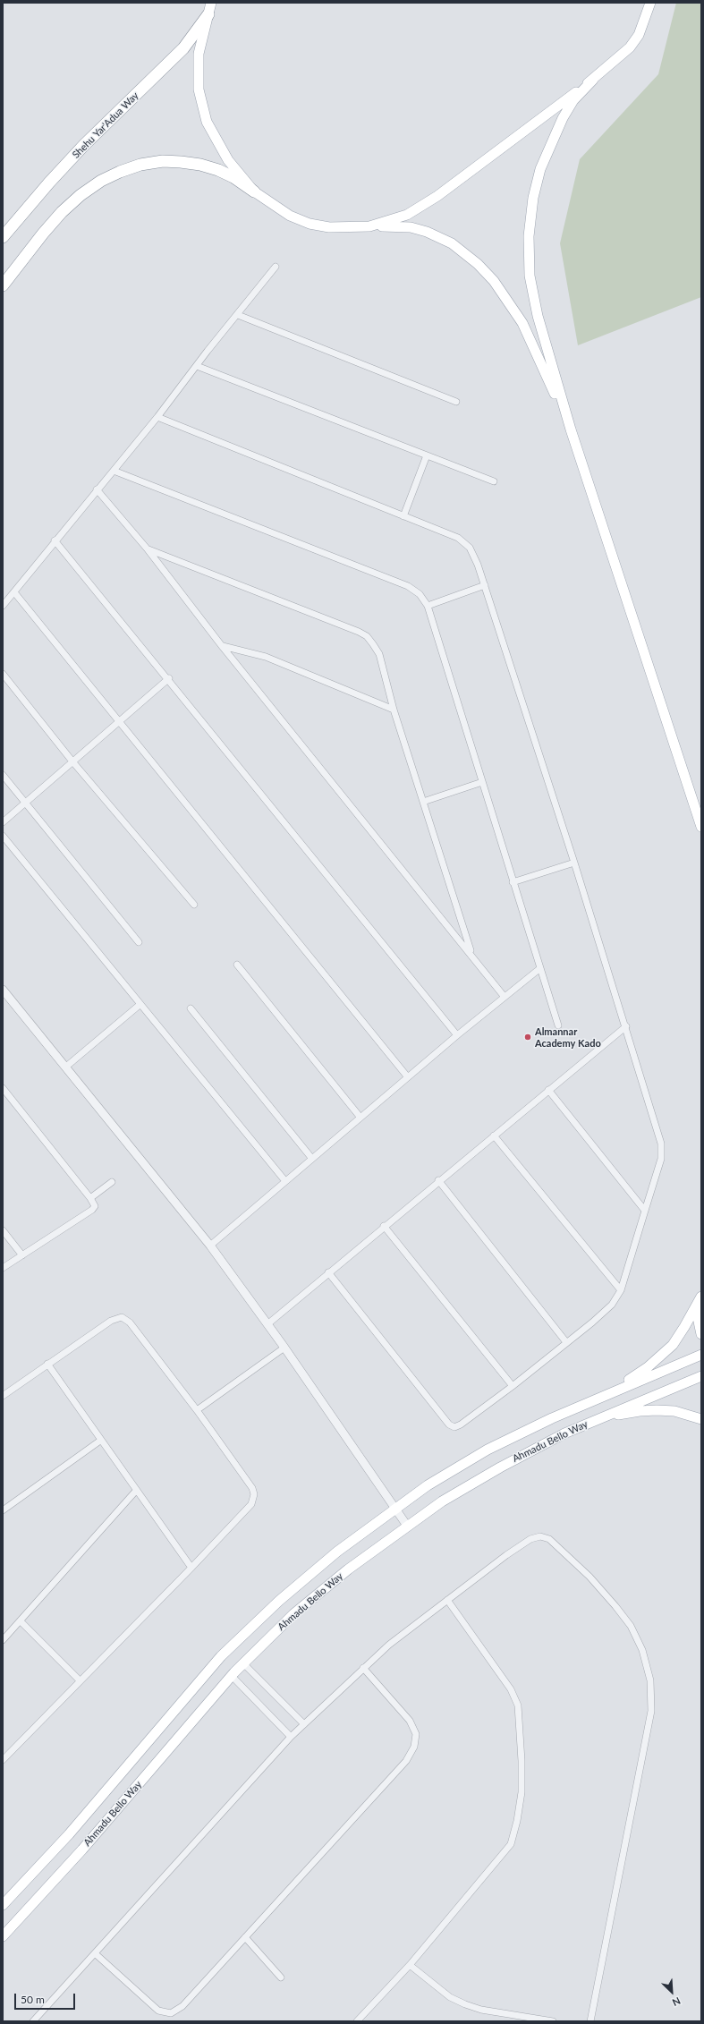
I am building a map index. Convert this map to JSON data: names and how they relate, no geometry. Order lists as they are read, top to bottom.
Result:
{
  "streets": {
    "highway": ["Shehu Yar'Adua Way"],
    "main road": ["Ahmadu Bello Way"]
  },
  "places": ["Almannar Academy Kado"],
  "scale_bar": "50 m",
  "north": "bottom right"
}
